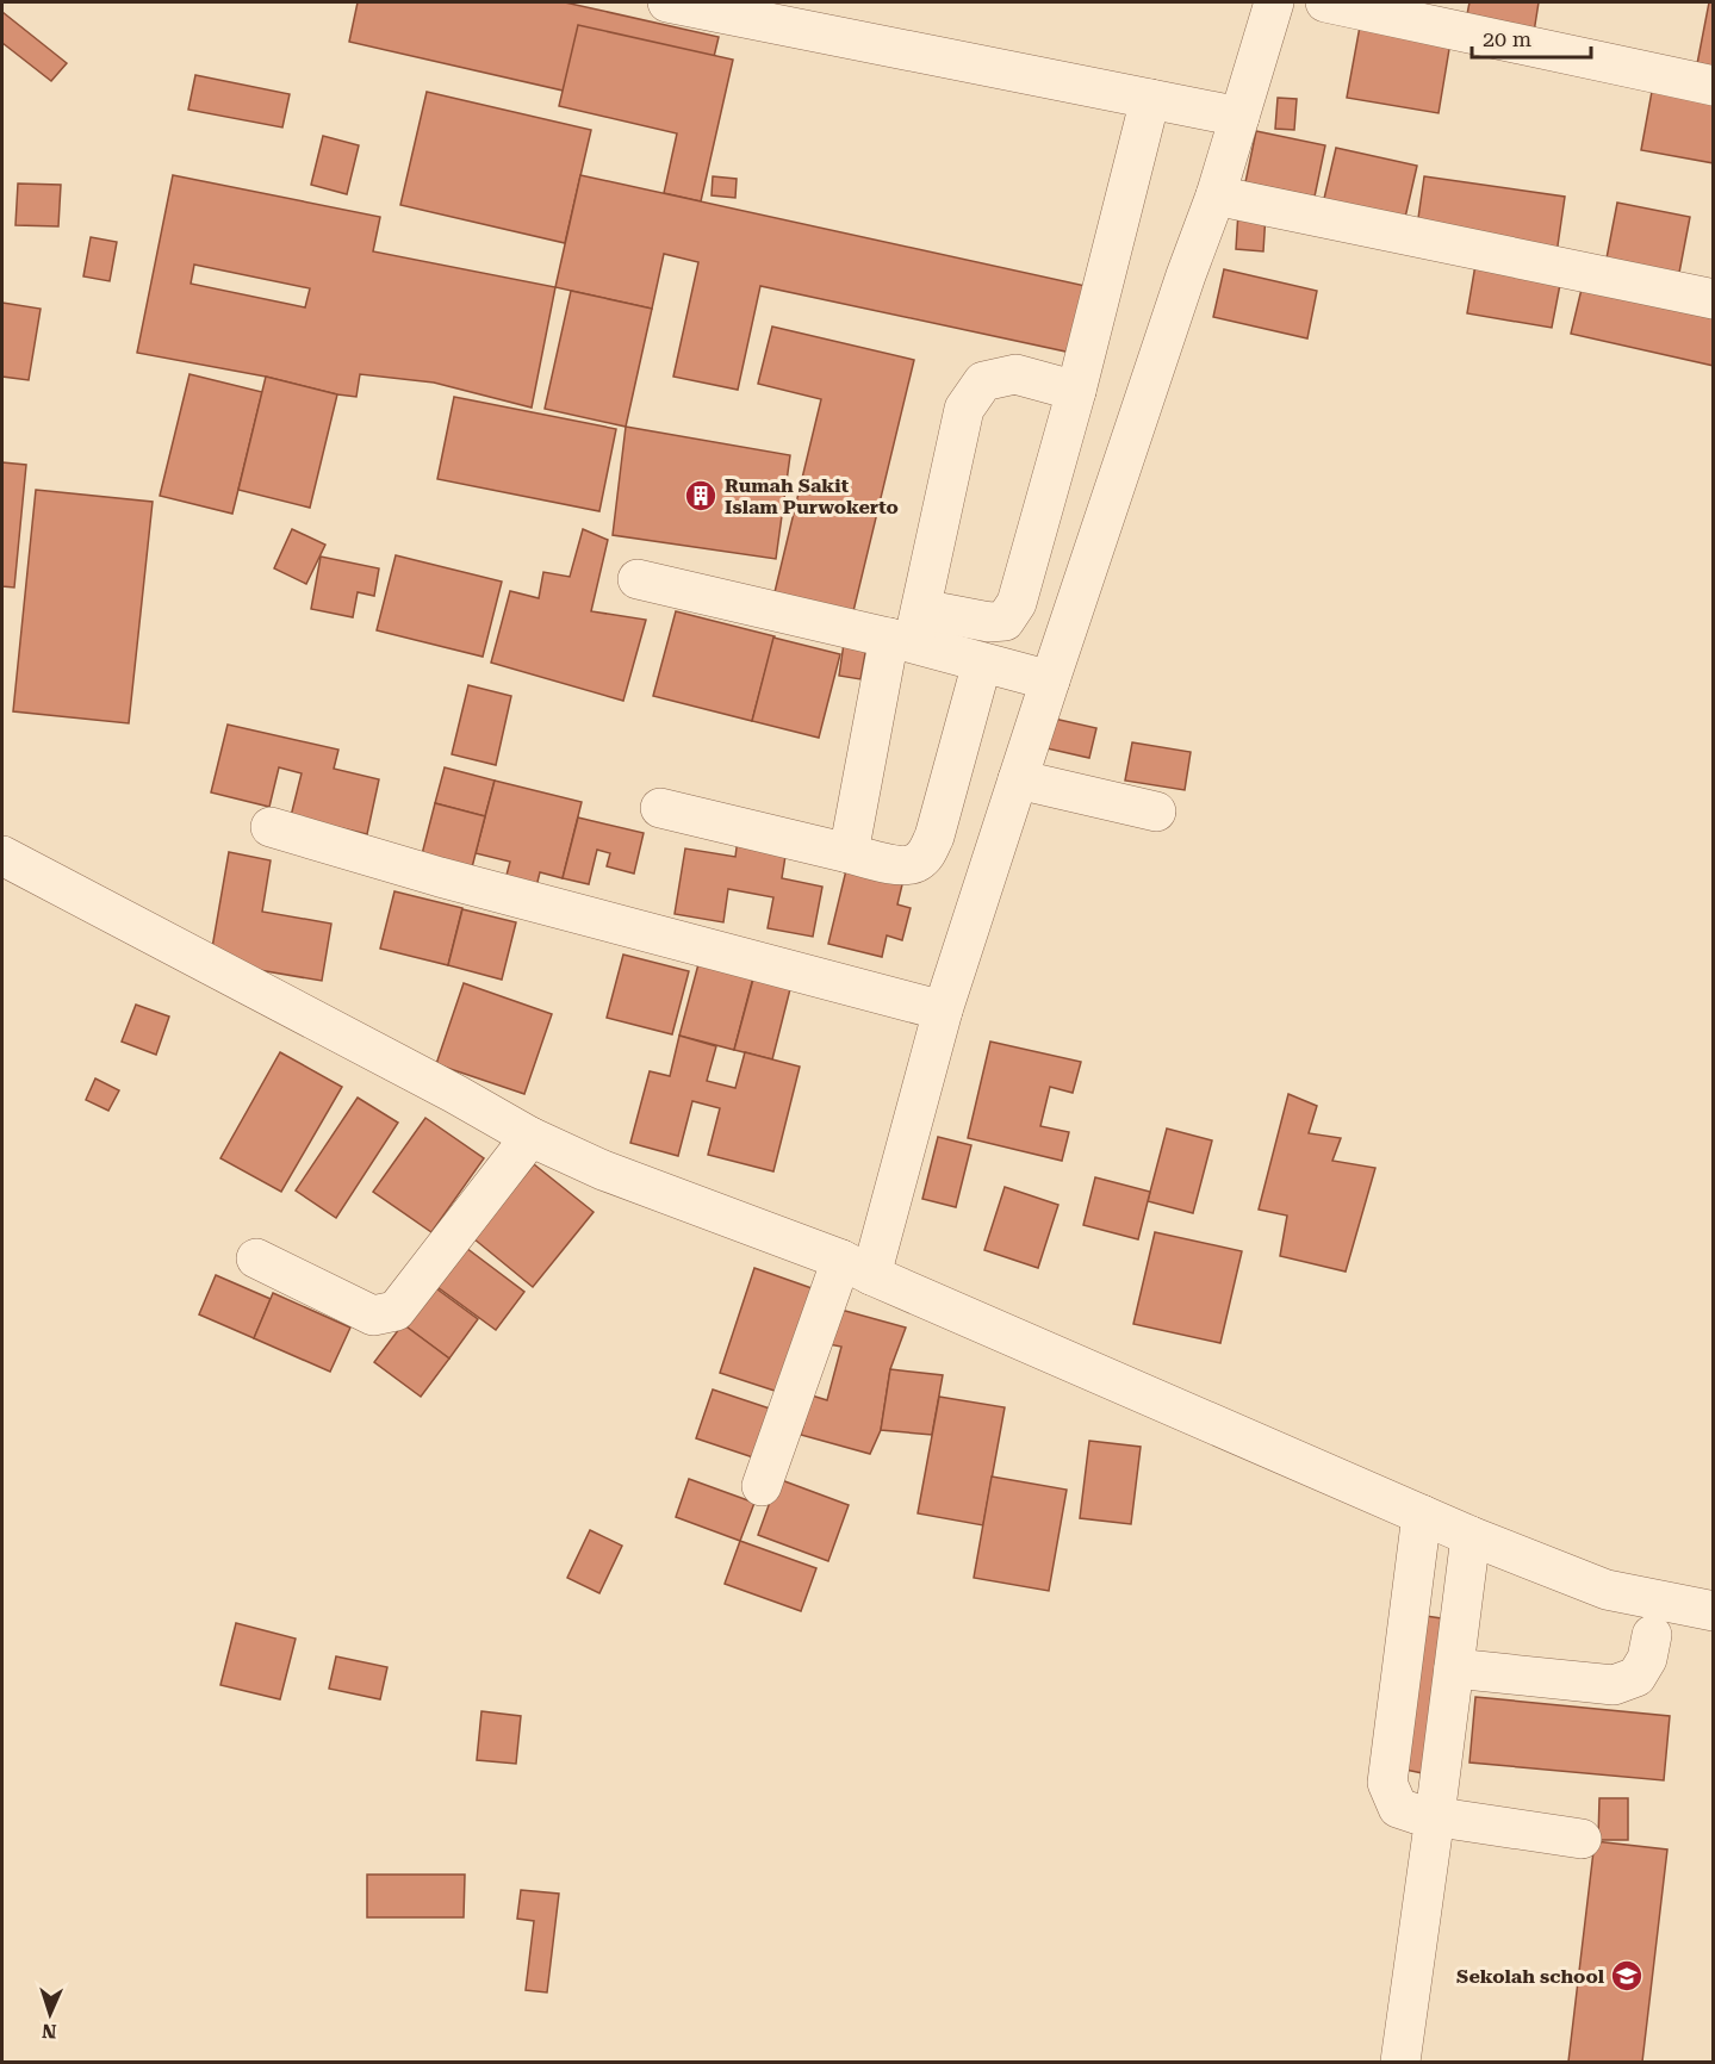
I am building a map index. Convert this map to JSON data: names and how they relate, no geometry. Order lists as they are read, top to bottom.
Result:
{
  "places": {
    "building": ["Rumah Sakit Islam Purwokerto"],
    "school or university": ["Sekolah school"]
  },
  "scale_bar": "20 m",
  "north": "bottom"
}
